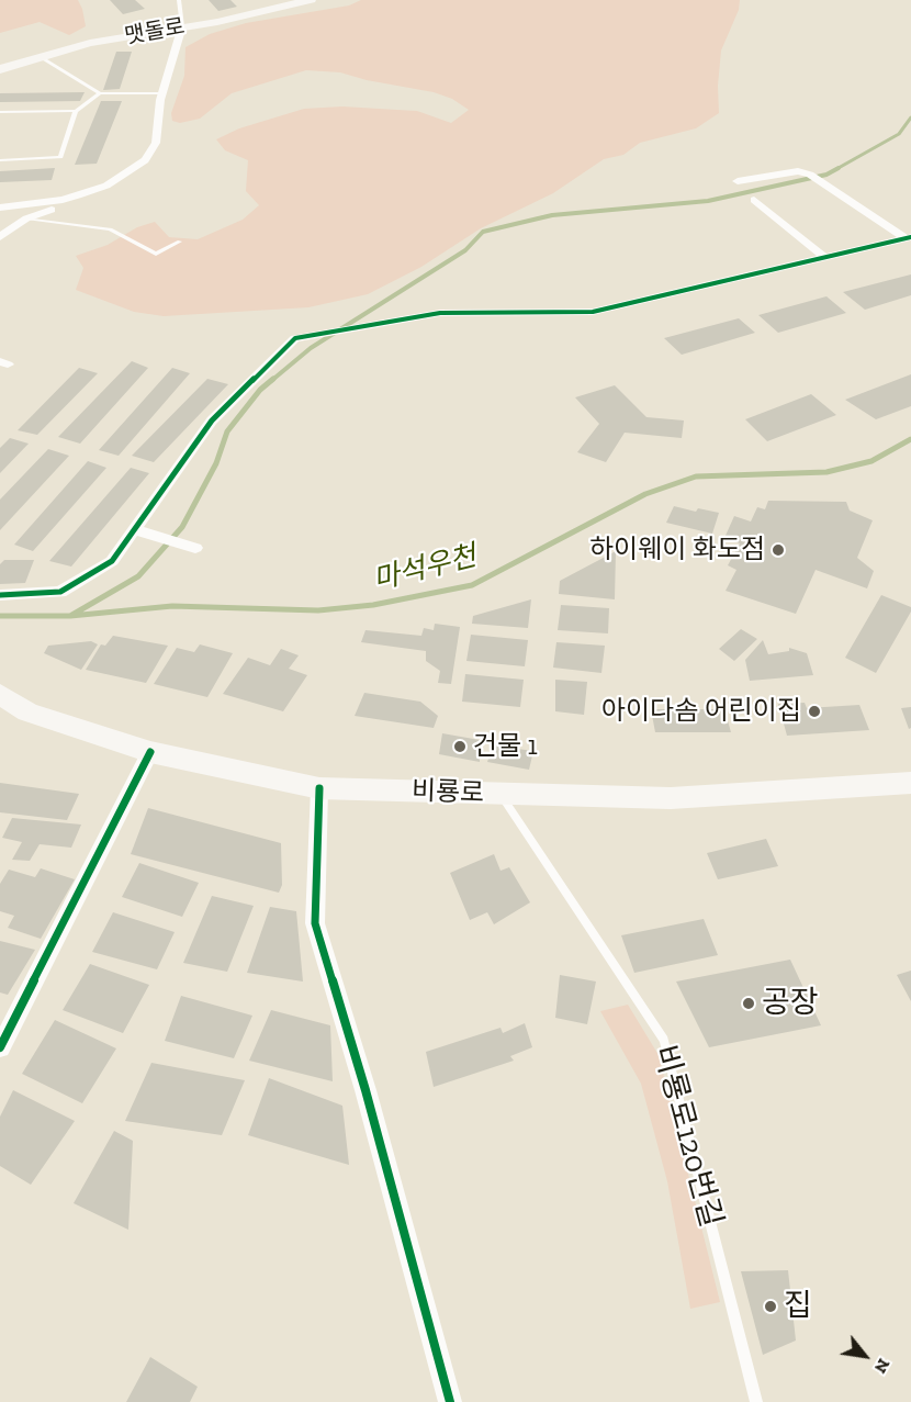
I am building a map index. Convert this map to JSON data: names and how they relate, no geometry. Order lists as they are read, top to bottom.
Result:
{
  "streets": {
    "main road": ["맷돌로", "비룡로"],
    "lane": ["비룡로120번길"]
  },
  "crossings": [
    ["비룡로", "비룡로120번길"]
  ],
  "water": ["마석우천"],
  "places": [
    "하이웨이 화도점",
    "아이다솜 어린이집",
    "건물 1",
    "공장",
    "집"
  ],
  "north": "bottom right"
}
